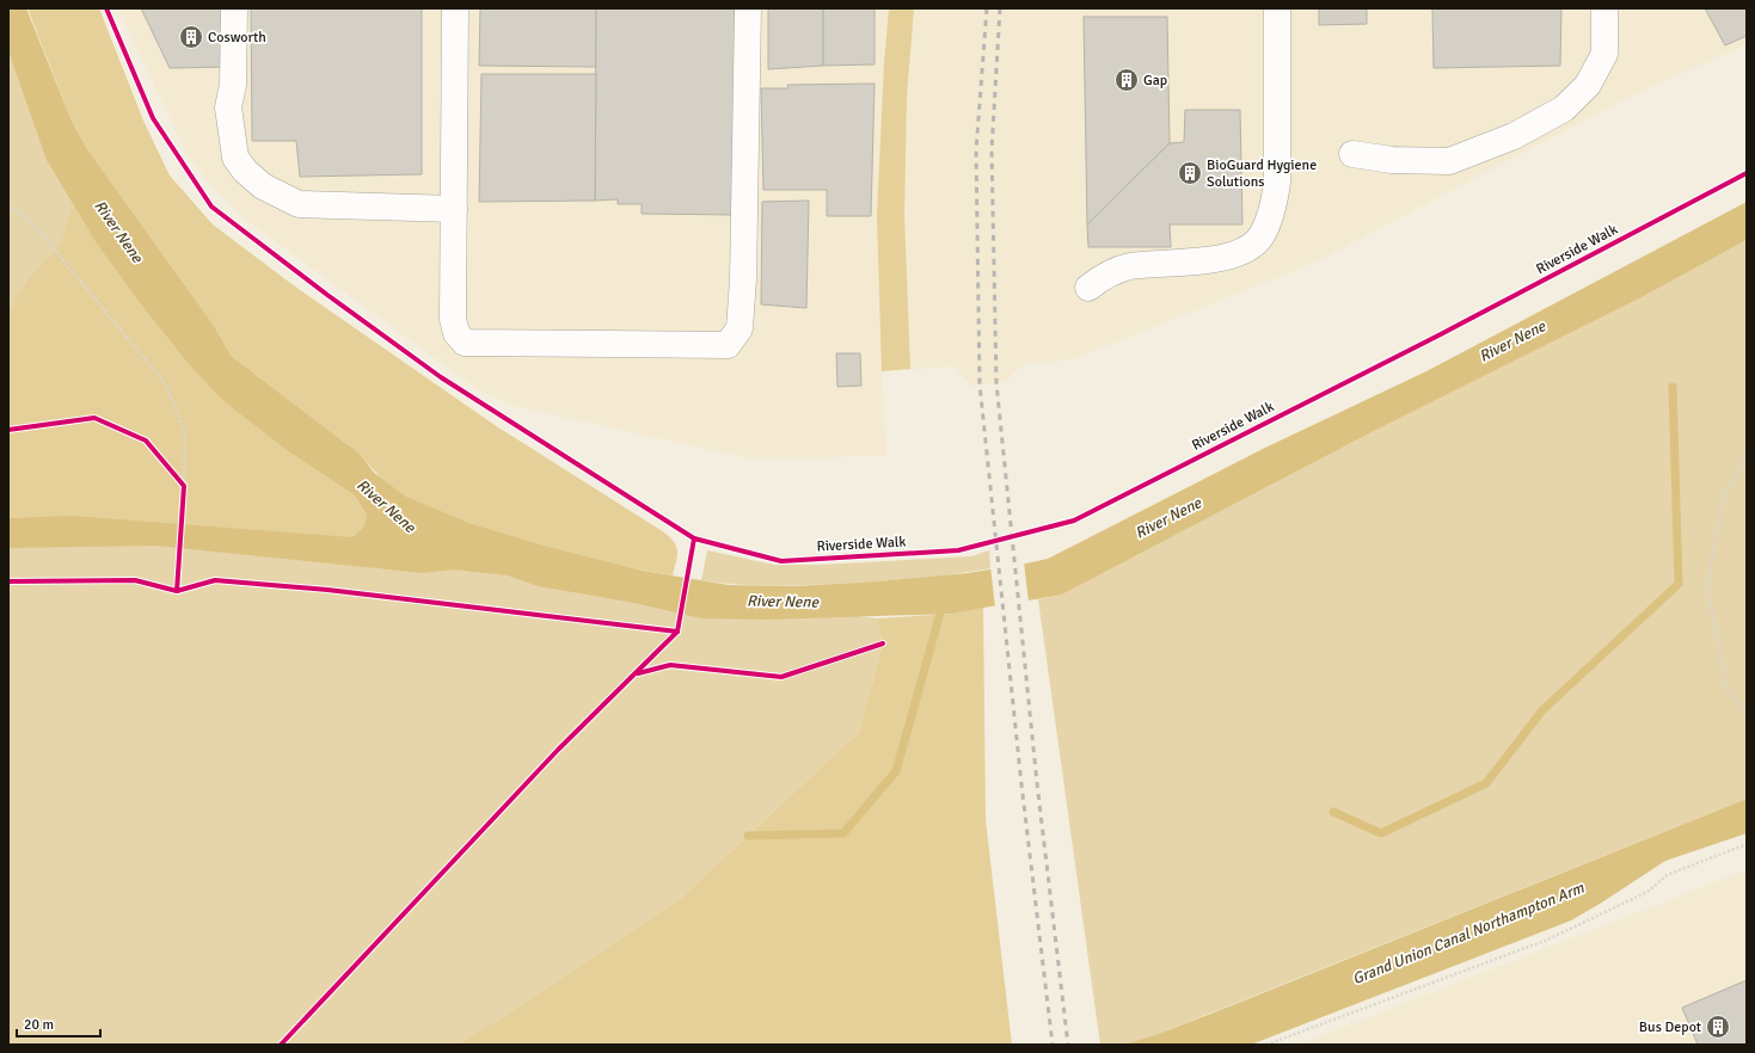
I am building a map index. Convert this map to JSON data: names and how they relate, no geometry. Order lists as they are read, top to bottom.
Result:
{
  "streets": {
    "cycle path": ["Riverside Walk"]
  },
  "water": ["River Nene", "Grand Union Canal Northampton Arm"],
  "places": {
    "building": [
      "Cosworth",
      "Gap",
      "BioGuard Hygiene Solutions",
      "Bus Depot"
    ]
  },
  "scale_bar": "20 m"
}
